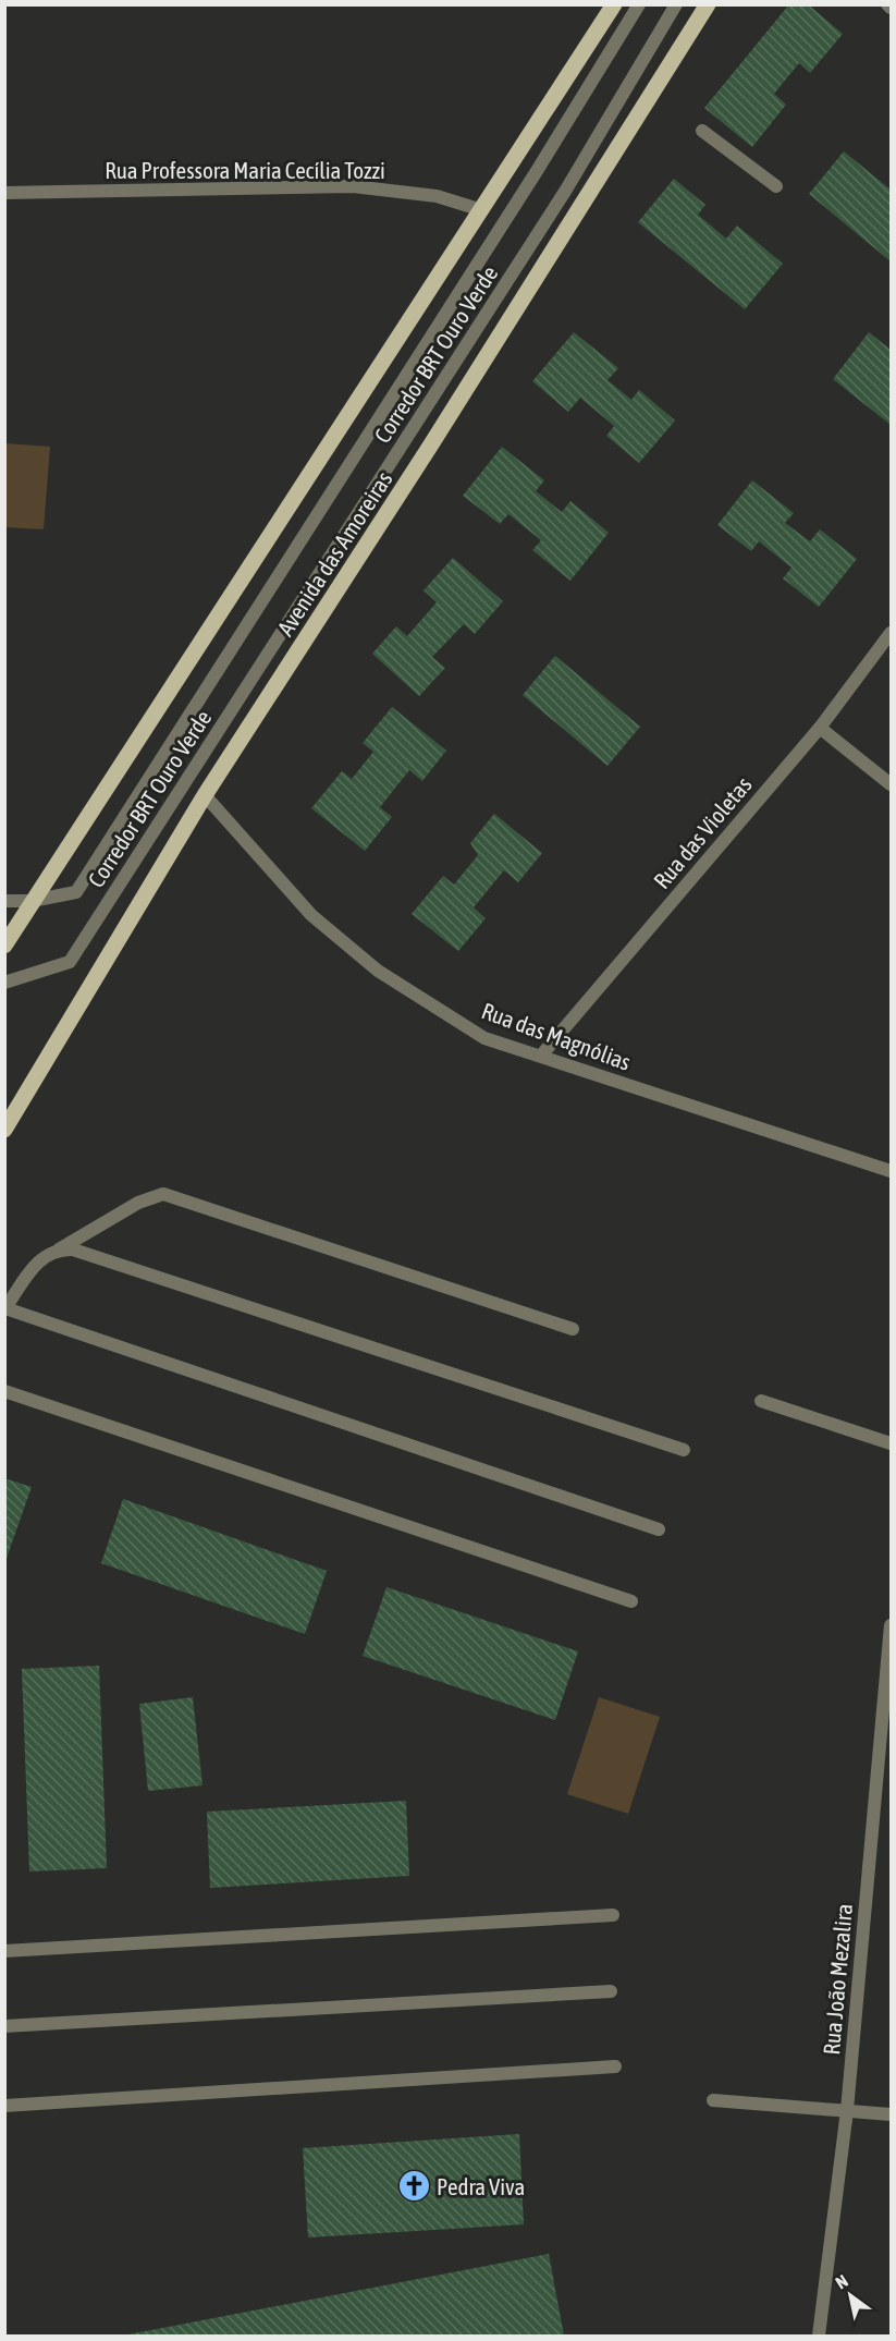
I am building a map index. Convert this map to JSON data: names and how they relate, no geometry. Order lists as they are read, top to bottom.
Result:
{
  "streets": {
    "main road": ["Avenida das Amoreiras"],
    "street": [
      "Rua Professora Maria Cecília Tozzi",
      "Corredor BRT Ouro Verde",
      "Rua das Violetas",
      "Rua das Magnólias",
      "Rua João Mezalira"
    ]
  },
  "crossings": [
    ["Avenida das Amoreiras", "Rua das Magnólias"],
    ["Rua das Violetas", "Rua das Magnólias"]
  ],
  "places": {
    "church": ["Pedra Viva"]
  },
  "north": "top left"
}
